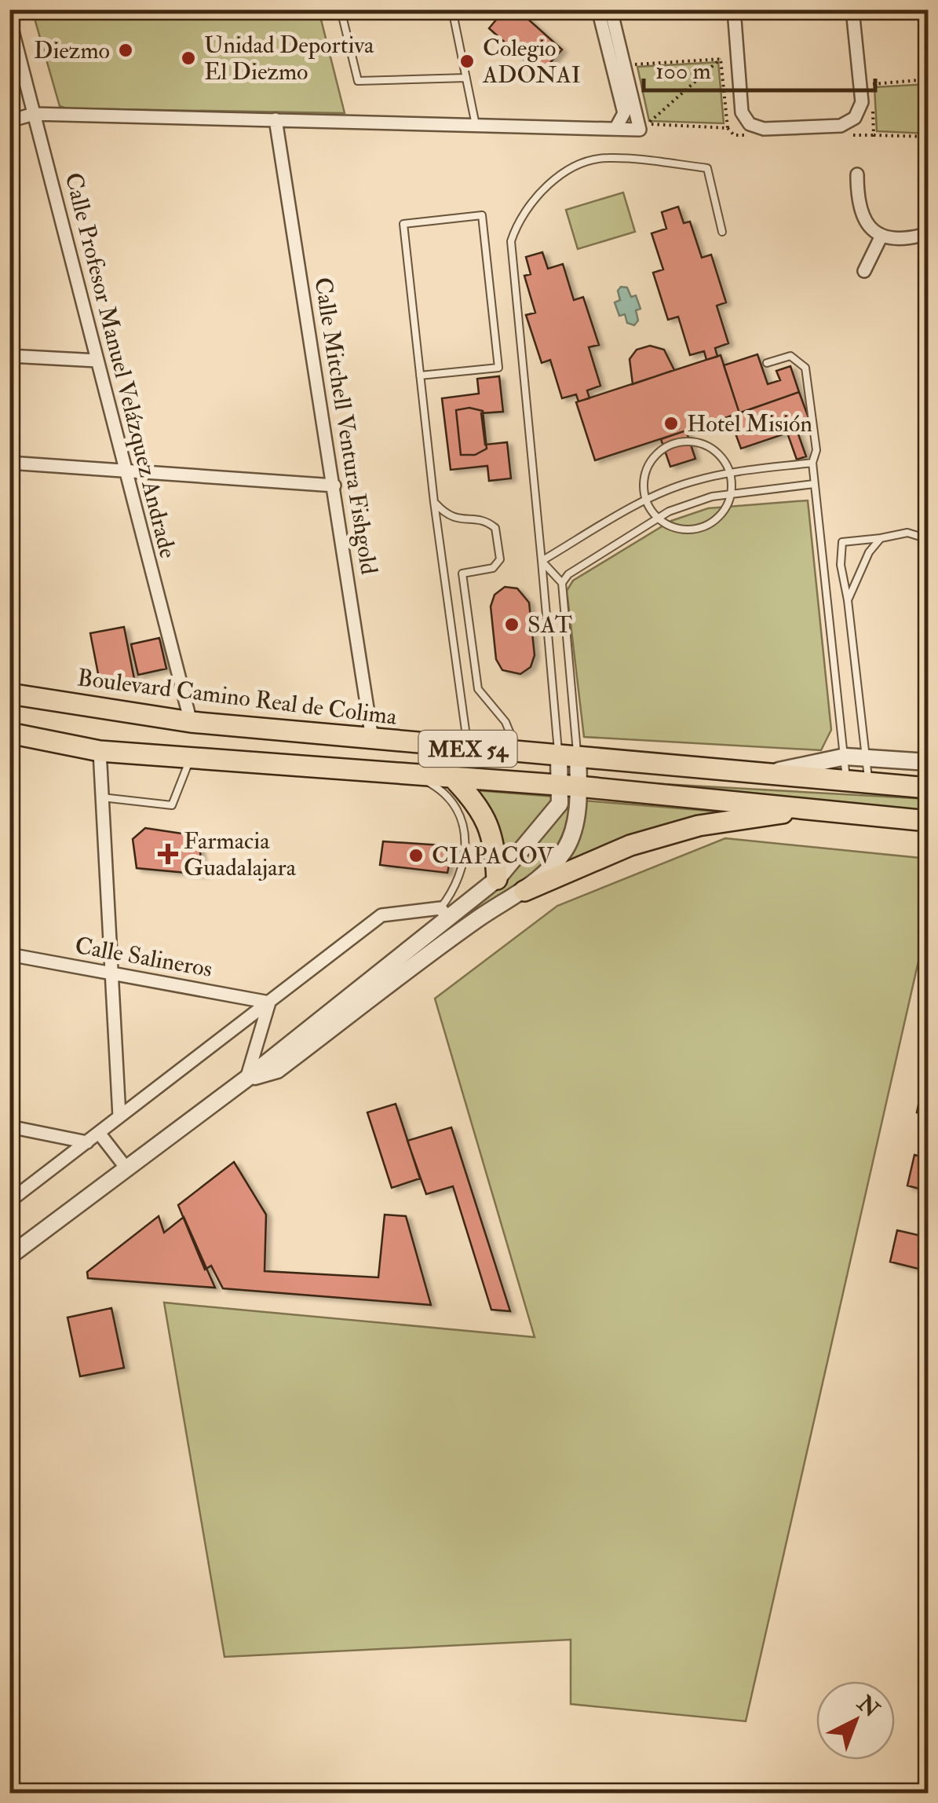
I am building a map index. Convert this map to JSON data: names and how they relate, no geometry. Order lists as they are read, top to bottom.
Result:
{
  "streets": {
    "main road": ["Boulevard Camino Real de Colima", "MEX 54"],
    "street": ["Calle Profesor Manuel Velázquez Andrade", "Calle Mitchell Ventura Fishgold", "Calle Salineros"]
  },
  "crossings": [
    ["Calle Profesor Manuel Velázquez Andrade", "Boulevard Camino Real de Colima"],
    ["Calle Mitchell Ventura Fishgold", "Boulevard Camino Real de Colima"]
  ],
  "places": {
    "other": [
      "Diezmo",
      "Unidad Deportiva El Diezmo",
      "Colegio ADONAI",
      "Hotel Misión",
      "SAT",
      "CIAPACOV"
    ],
    "health": ["Farmacia Guadalajara"]
  },
  "scale_bar": "100 m",
  "north": "top right"
}
